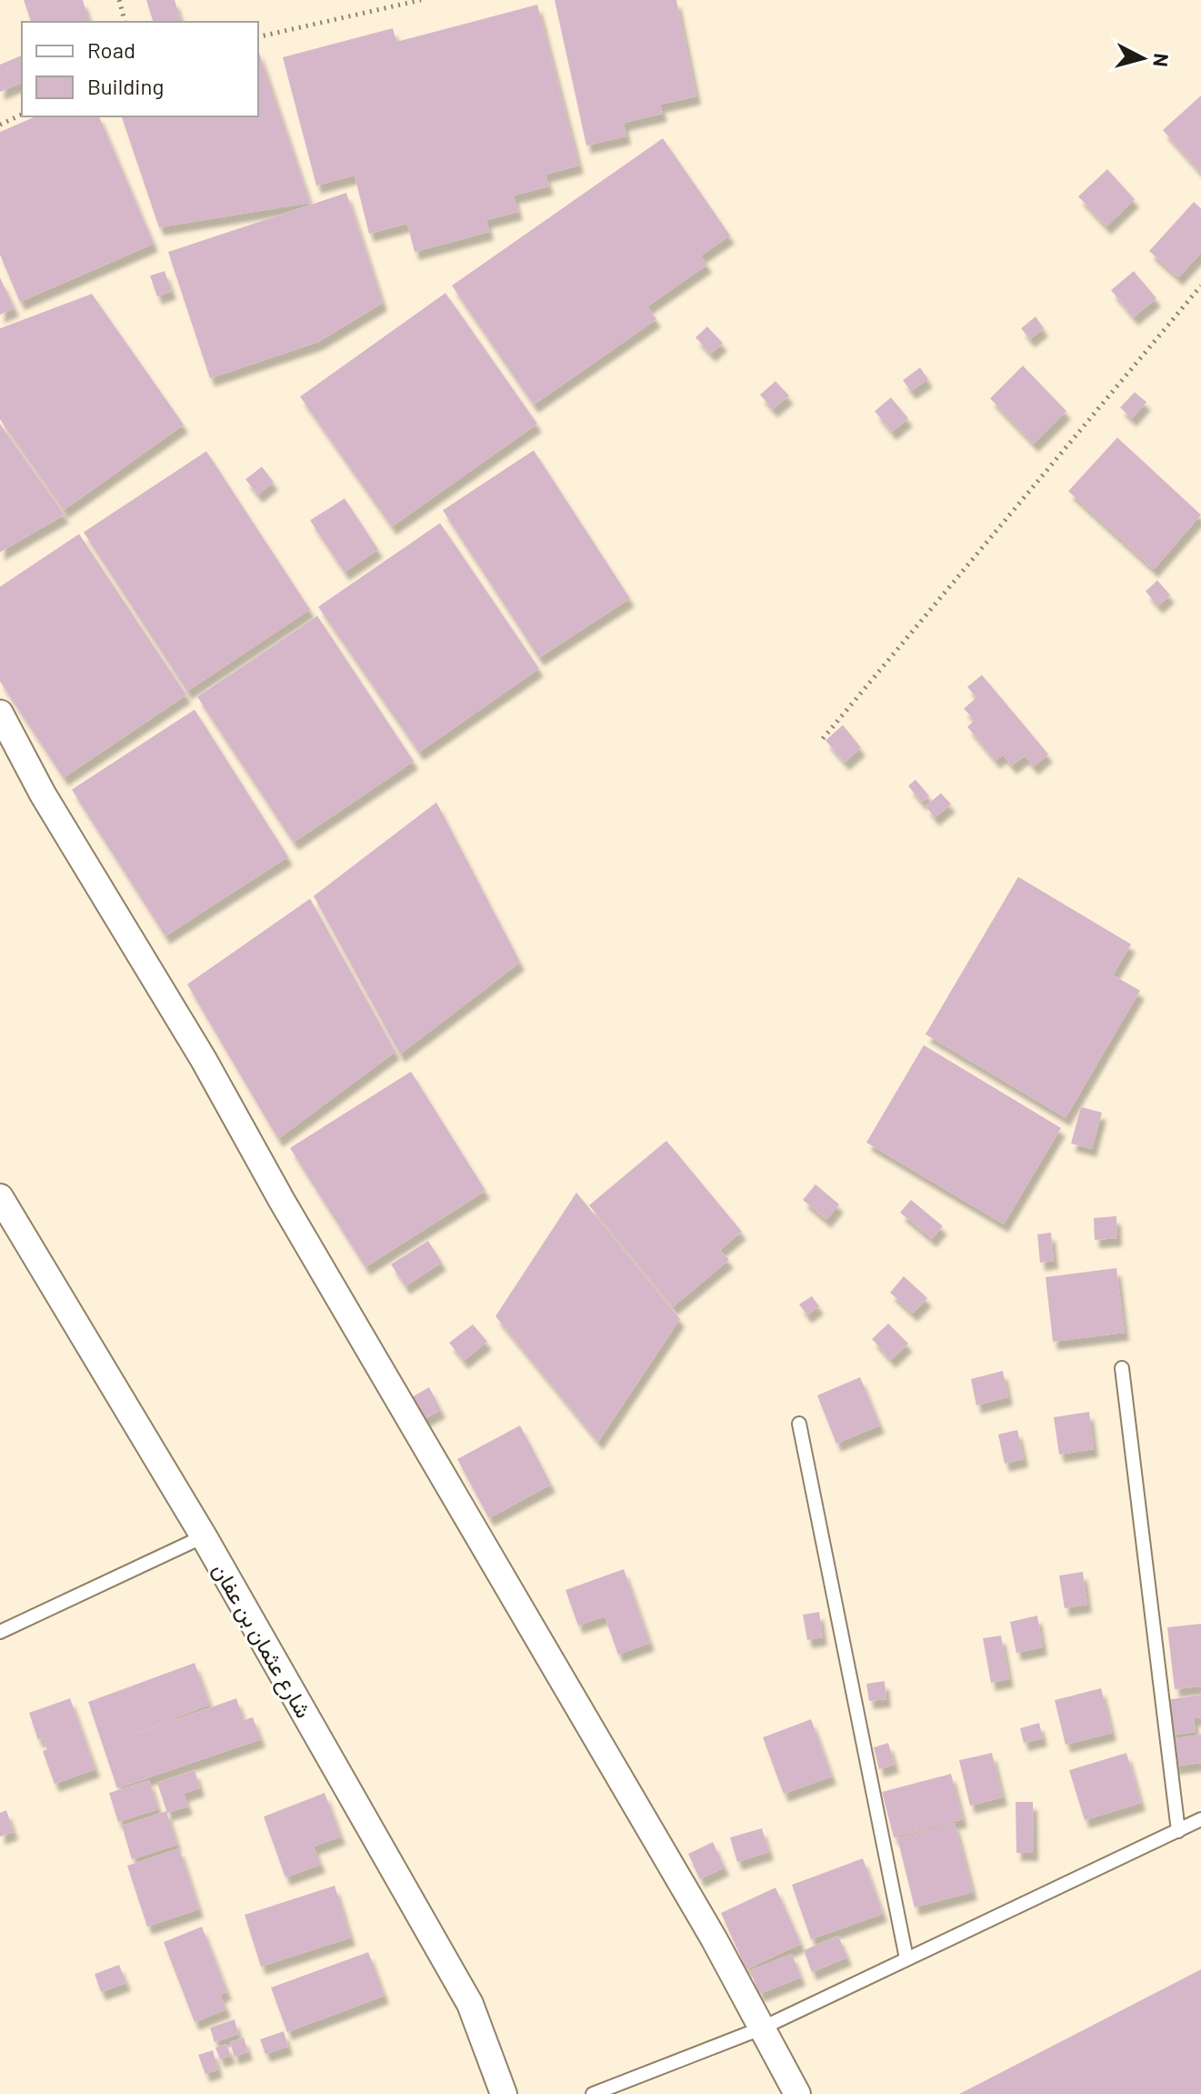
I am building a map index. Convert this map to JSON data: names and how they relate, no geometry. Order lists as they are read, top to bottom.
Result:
{
  "streets": {
    "street": ["شارع عثمان بن عفان"]
  },
  "legend": ["Road", "Building"],
  "north": "right"
}
